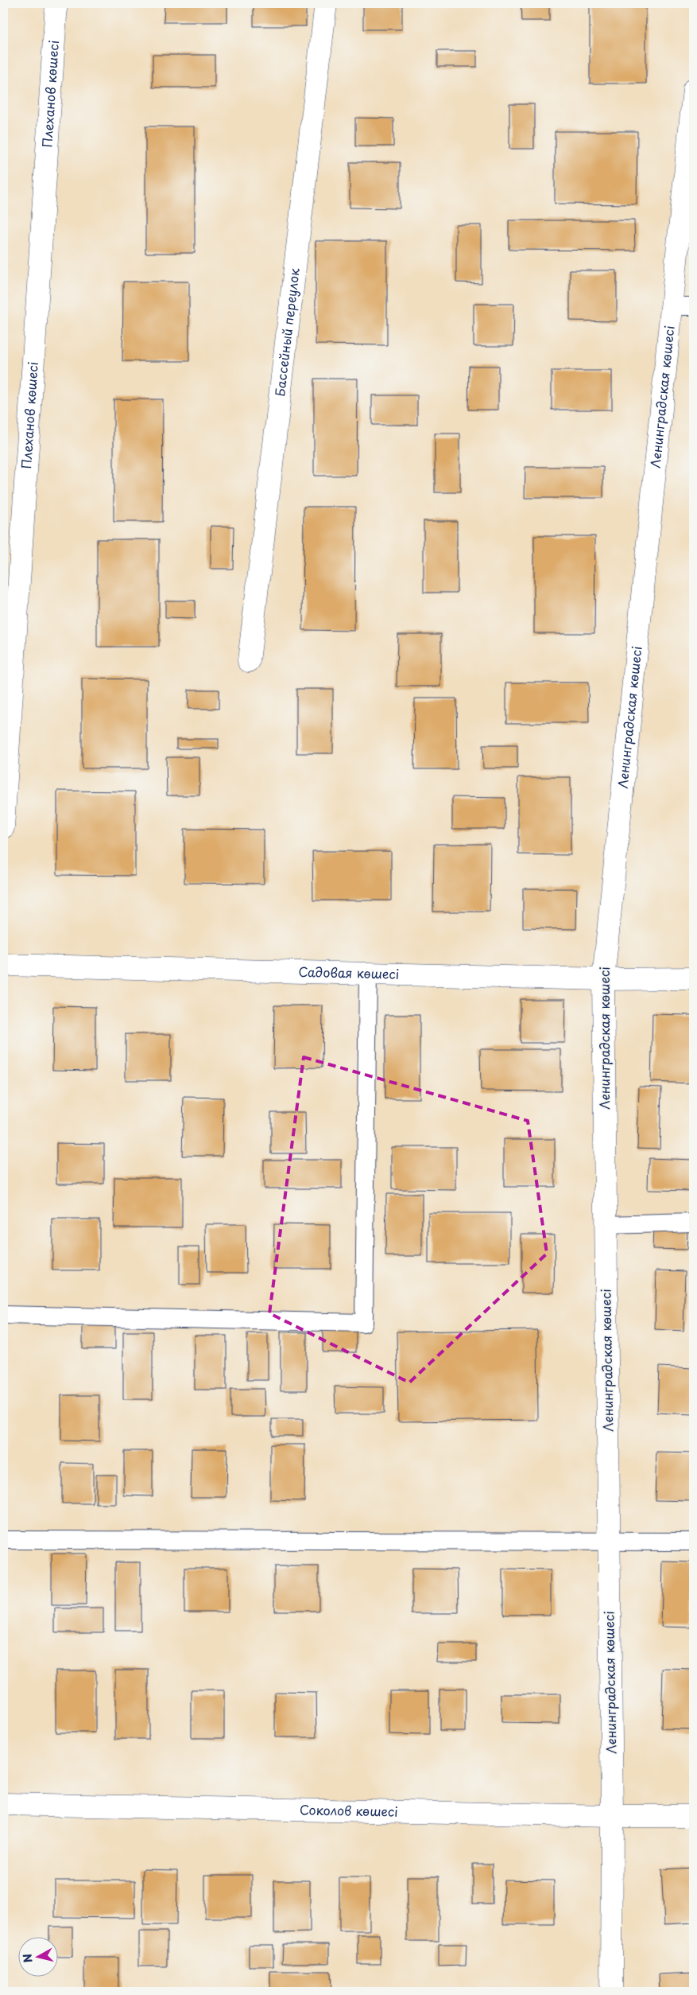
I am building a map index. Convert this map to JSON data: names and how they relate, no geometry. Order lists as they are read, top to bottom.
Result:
{
  "streets": {
    "street": [
      "Плеханов көшесі",
      "Бассейный переулок",
      "Ленинградская көшесі",
      "Садовая көшесі",
      "Соколов көшесі"
    ]
  },
  "crossings": [
    ["Ленинградская көшесі", "Садовая көшесі"],
    ["Ленинградская көшесі", "Соколов көшесі"]
  ],
  "north": "left"
}
